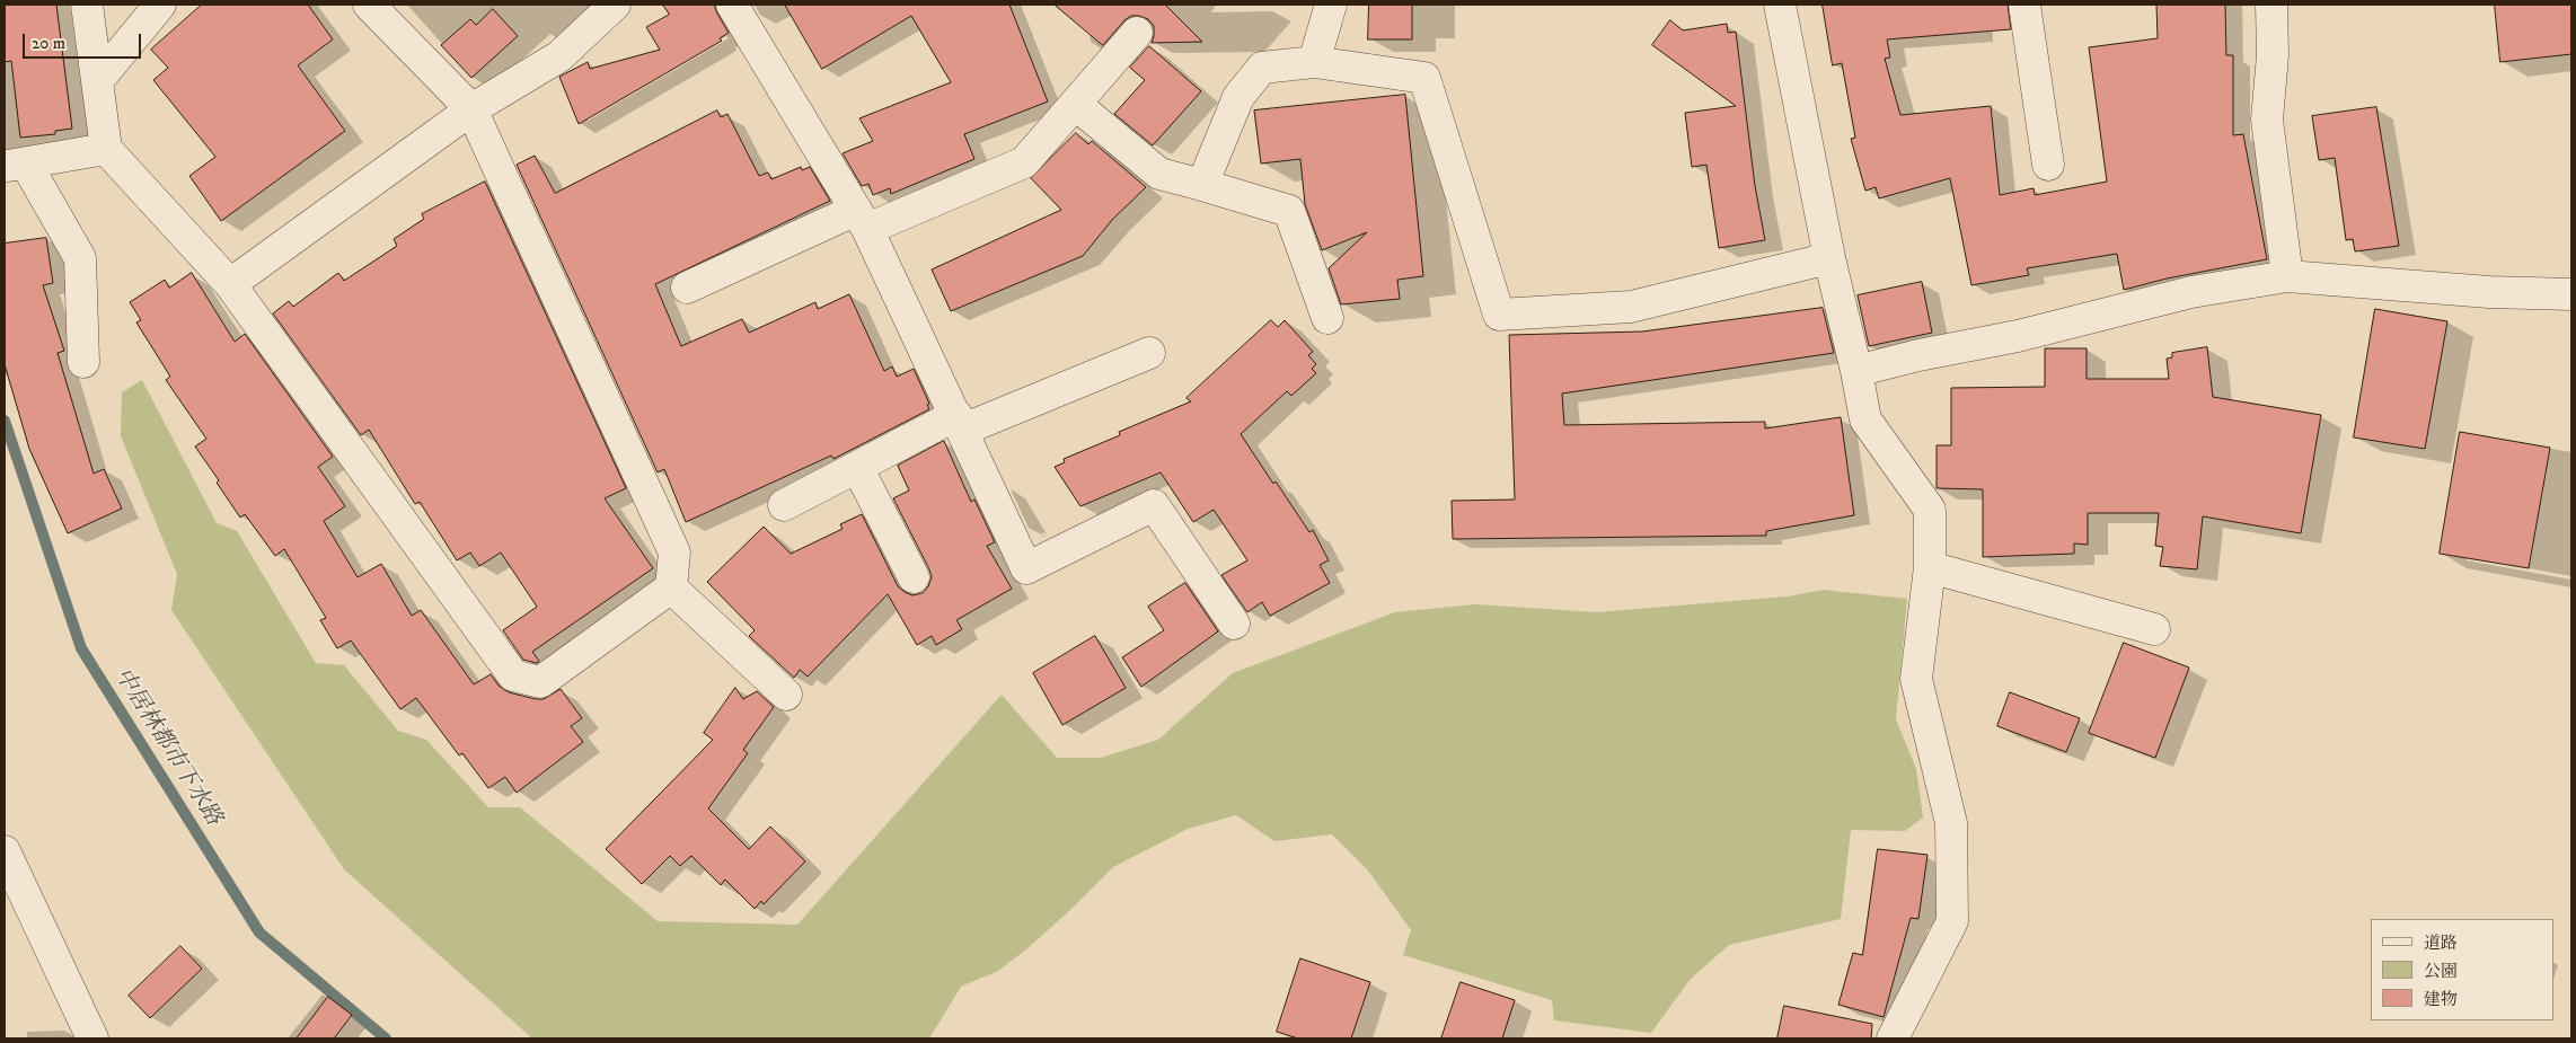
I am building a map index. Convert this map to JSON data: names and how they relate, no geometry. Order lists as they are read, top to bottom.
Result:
{
  "water": ["中居林都市下水路"],
  "legend": ["道路", "公園", "建物"],
  "scale_bar": "20 m"
}
